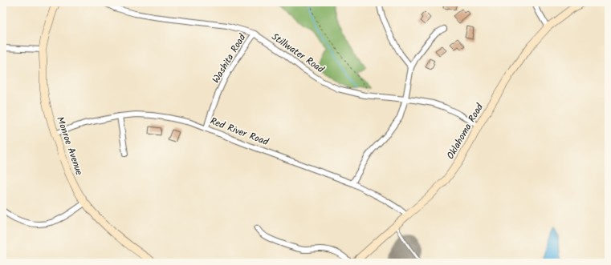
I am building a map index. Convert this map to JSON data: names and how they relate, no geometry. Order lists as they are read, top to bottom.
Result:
{
  "streets": {
    "street": [
      "Stillwater Road",
      "Washita Road",
      "Red River Road",
      "Oklahoma Road",
      "Monroe Avenue"
    ]
  },
  "crossings": [
    ["Stillwater Road", "Washita Road"],
    ["Stillwater Road", "Oklahoma Road"],
    ["Washita Road", "Red River Road"],
    ["Red River Road", "Oklahoma Road"],
    ["Red River Road", "Monroe Avenue"]
  ]
}
